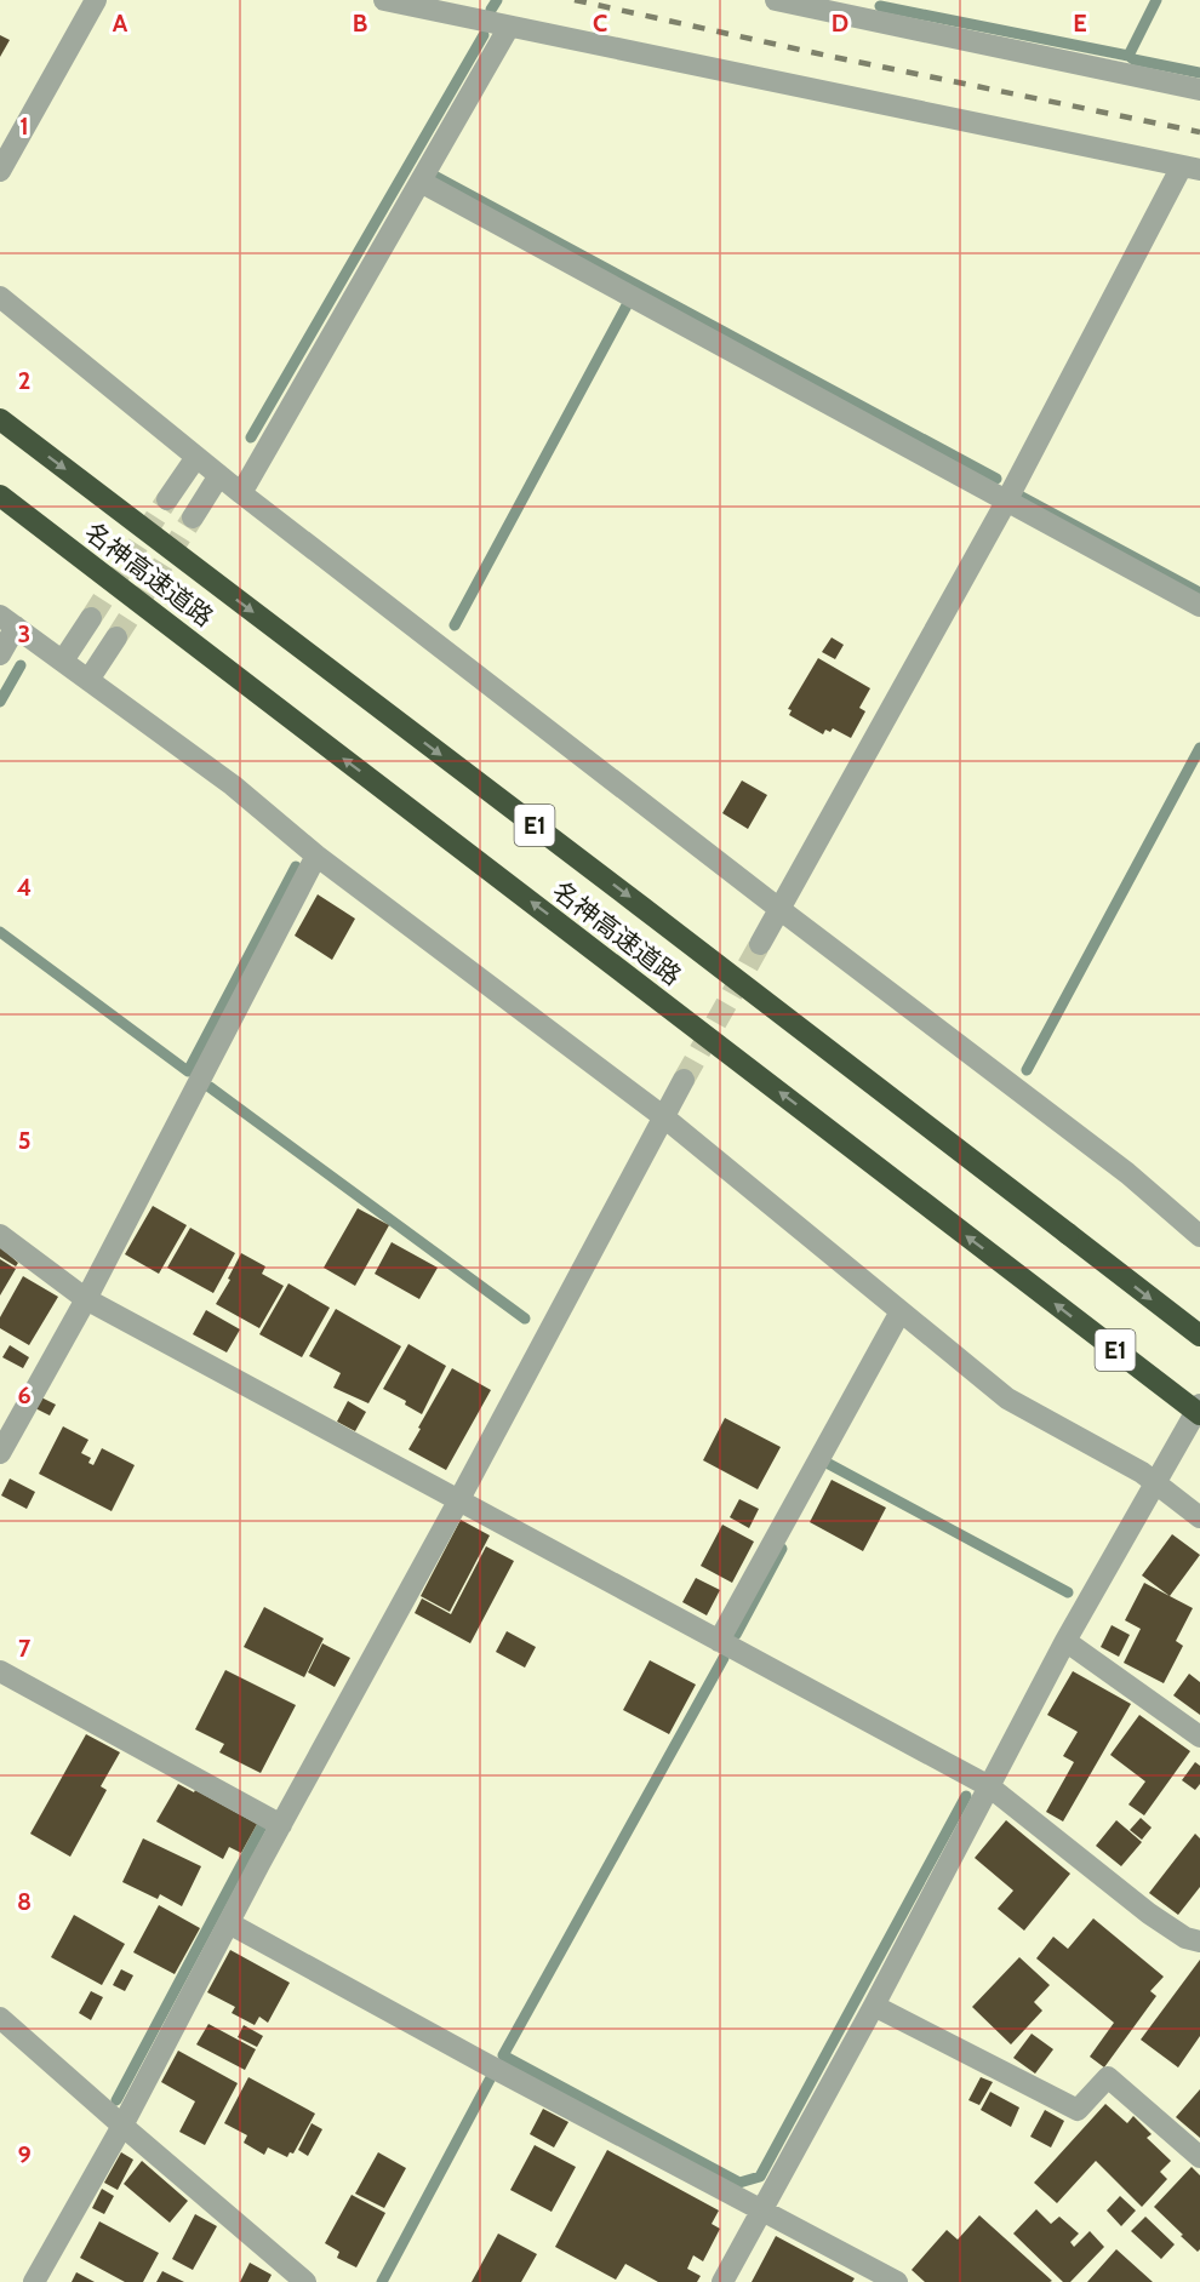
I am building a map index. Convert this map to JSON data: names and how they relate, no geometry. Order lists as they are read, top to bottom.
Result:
{
  "streets": {
    "highway": ["名神高速道路", "E1"]
  },
  "grid": {
    "columns": [
      "A",
      "B",
      "C",
      "D",
      "E"
    ],
    "rows": [
      "1",
      "2",
      "3",
      "4",
      "5",
      "6",
      "7",
      "8",
      "9"
    ]
  }
}
